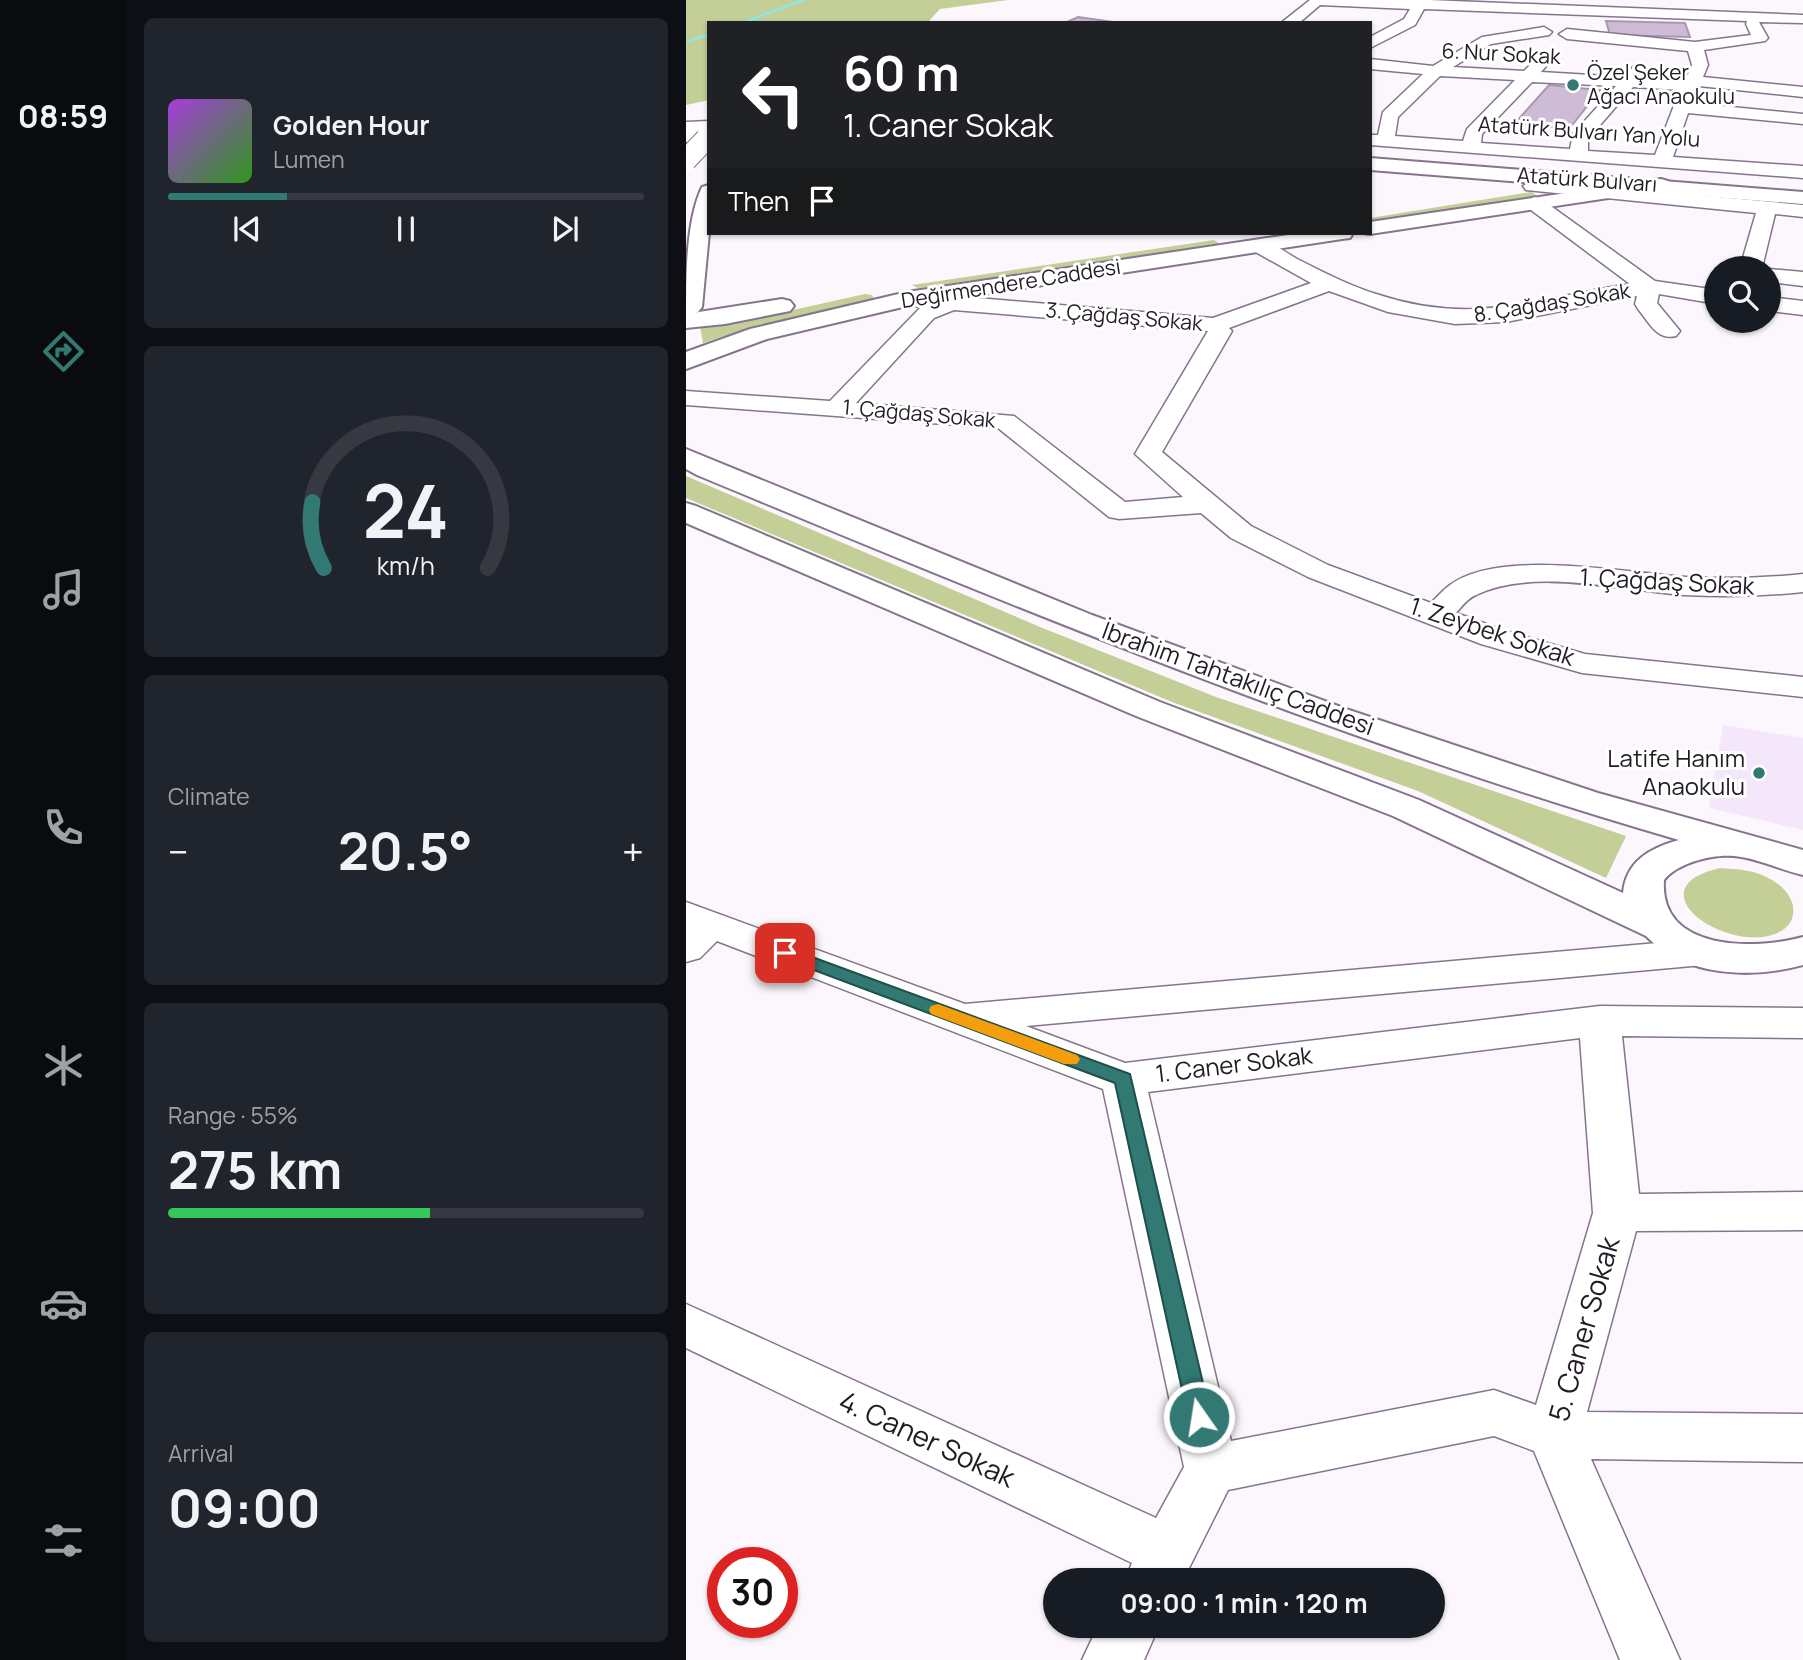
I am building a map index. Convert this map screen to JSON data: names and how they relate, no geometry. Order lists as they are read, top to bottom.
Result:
{
  "streets": {
    "main road": ["Atatürk Bulvarı", "Değirmendere Caddesi", "İbrahim Tahtakılıç Caddesi"],
    "street": [
      "6. Nur Sokak",
      "Atatürk Bulvarı Yan Yolu",
      "8. Çağdaş Sokak",
      "3. Çağdaş Sokak",
      "1. Çağdaş Sokak",
      "1. Zeybek Sokak",
      "1. Caner Sokak",
      "5. Caner Sokak",
      "4. Caner Sokak"
    ]
  },
  "crossings": [
    ["Atatürk Bulvarı Yan Yolu", "Atatürk Bulvarı"],
    ["Değirmendere Caddesi", "8. Çağdaş Sokak"],
    ["Değirmendere Caddesi", "3. Çağdaş Sokak"],
    ["3. Çağdaş Sokak", "1. Zeybek Sokak"],
    ["1. Çağdaş Sokak", "1. Zeybek Sokak"],
    ["1. Caner Sokak", "5. Caner Sokak"]
  ],
  "places": ["Özel Şeker Ağacı Anaokulu", "Latife Hanım Anaokulu"],
  "page": {
    "tabs": "08:59",
    "turn": ["60 m", "1. Caner Sokak"],
    "song": ["Golden Hour", "Lumen"],
    "then": "Then",
    "tile": [
      "Climate",
      ["Range · 55%", "275 km"],
      ["Arrival", "09:00"]
    ],
    "heat": ["−", "20.5°", "+"],
    "limit": "30",
    "trip": "09:00 · 1 min · 120 m",
    "gauge": ["24", "km/h"]
  }
}
